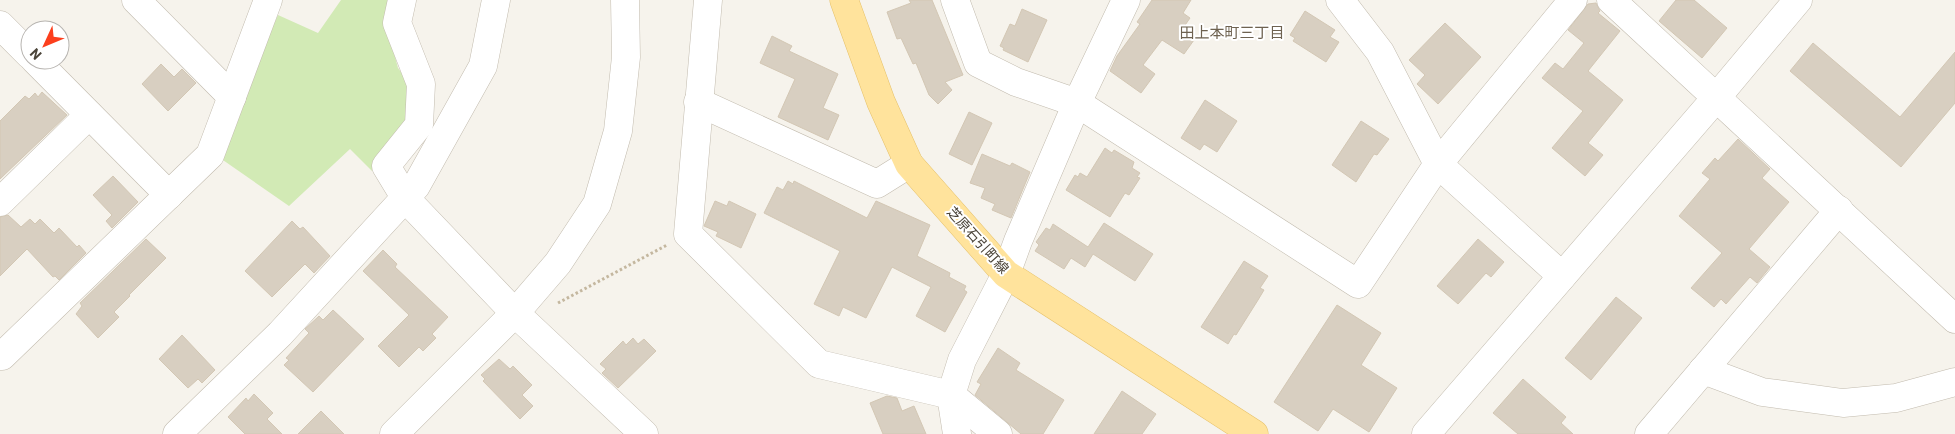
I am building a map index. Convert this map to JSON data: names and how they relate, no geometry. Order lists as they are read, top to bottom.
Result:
{
  "streets": {
    "main road": ["芝原石引町線"]
  },
  "districts": ["田上本町三丁目"],
  "north": "bottom left"
}
